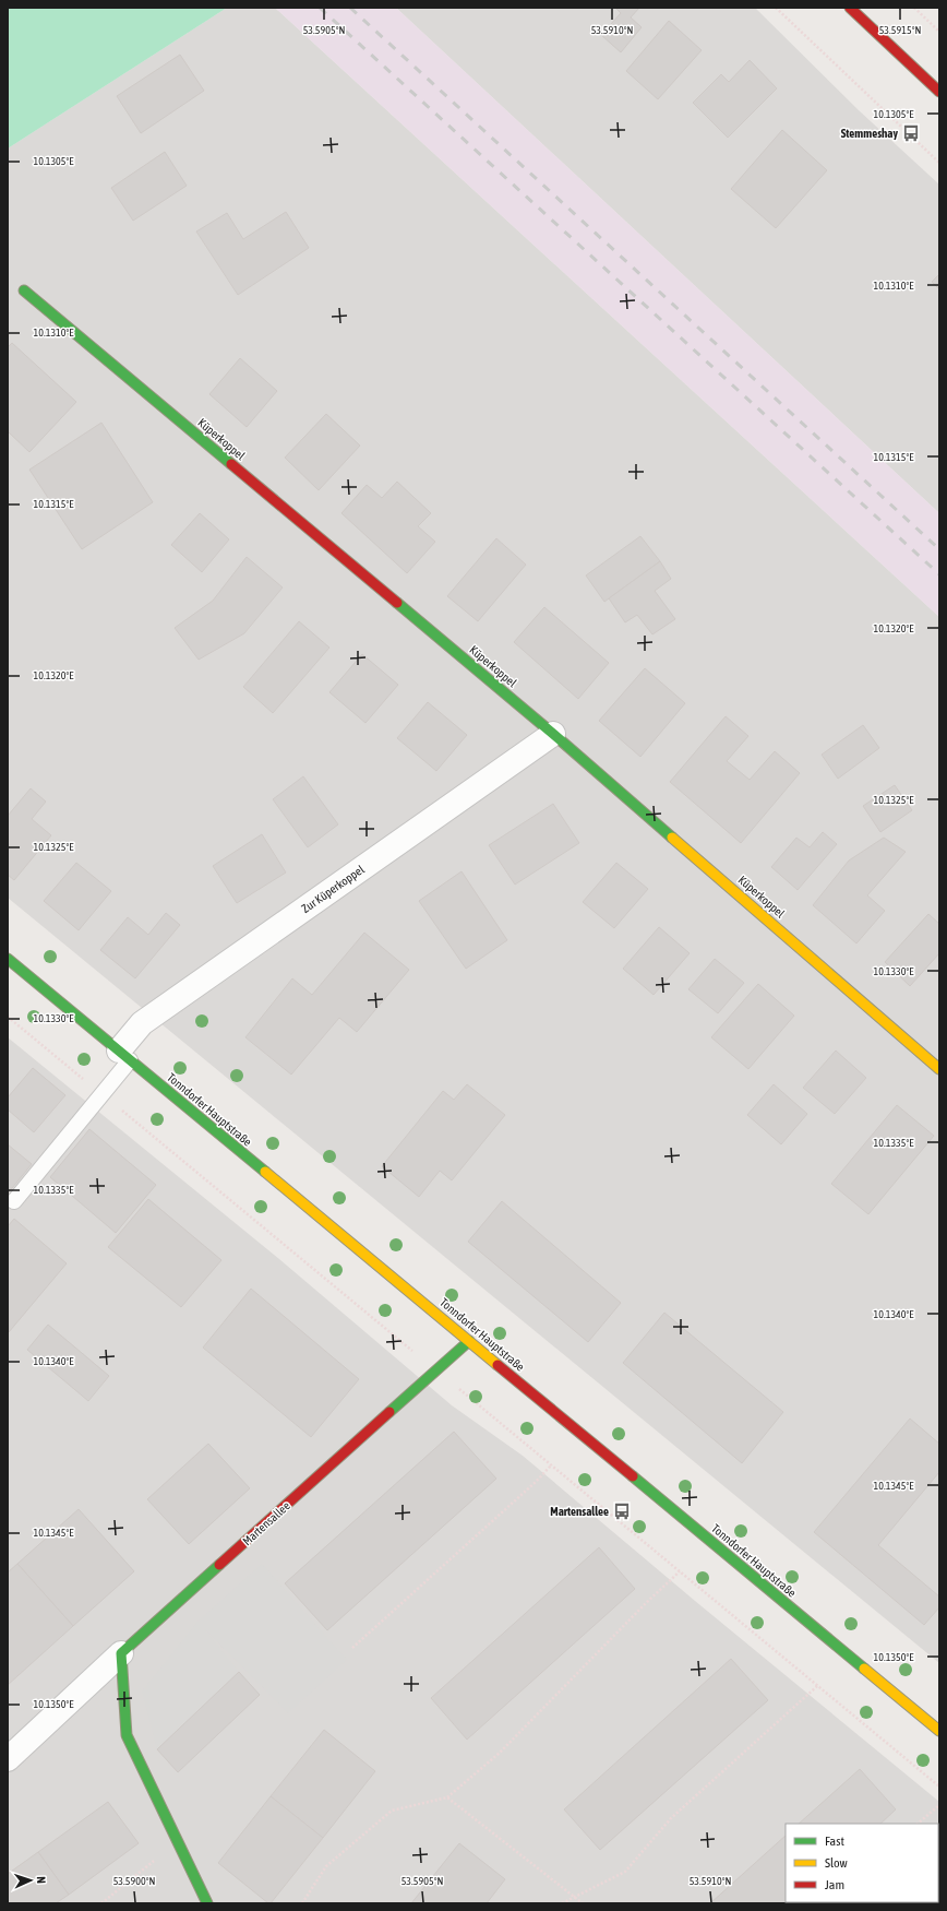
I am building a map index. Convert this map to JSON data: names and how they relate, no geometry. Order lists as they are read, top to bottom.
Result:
{
  "streets": {
    "street": [
      "Küperkoppel",
      "Zur Küperkoppel",
      "Tonndorfer Hauptstraße",
      "Martensallee"
    ]
  },
  "crossings": [
    ["Küperkoppel", "Zur Küperkoppel"],
    ["Zur Küperkoppel", "Tonndorfer Hauptstraße"],
    ["Tonndorfer Hauptstraße", "Martensallee"]
  ],
  "places": {
    "bus stop": ["Stemmeshay", "Martensallee"]
  },
  "legend": ["Fast", "Slow", "Jam"],
  "north": "right",
  "coordinates": [
    "53.5905°N",
    "53.5910°N",
    "53.5915°N",
    "10.1305°E",
    "10.1310°E",
    "10.1315°E",
    "10.1320°E",
    "10.1325°E",
    "10.1330°E",
    "10.1335°E",
    "10.1340°E",
    "10.1345°E",
    "10.1350°E",
    "53.5900°N"
  ]
}
